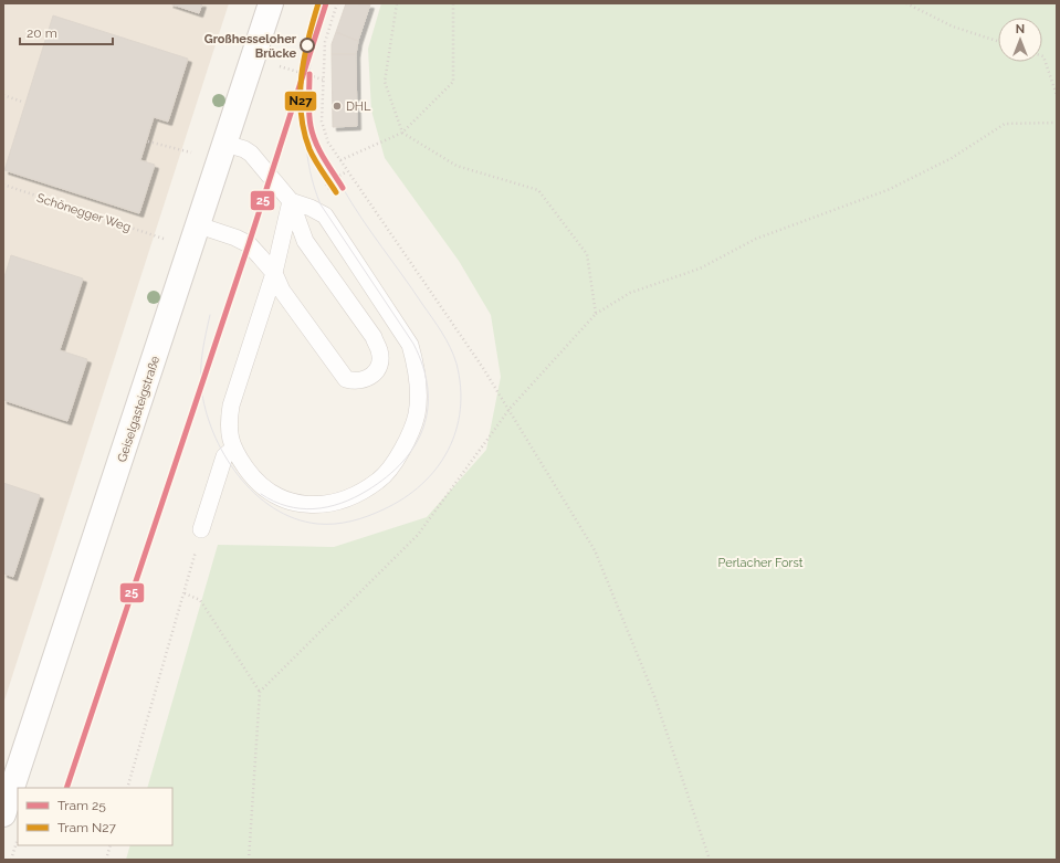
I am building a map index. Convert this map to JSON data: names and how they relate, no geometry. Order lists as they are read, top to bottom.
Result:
{
  "streets": {
    "main road": ["Geiselgasteigstraße"],
    "path": ["Schönegger Weg"]
  },
  "parks": ["Perlacher Forst"],
  "places": ["Großhesseloher Brücke", "DHL"],
  "lines": ["tram line 25", "tram line N27"],
  "legend": ["Tram 25", "Tram N27"],
  "scale_bar": "20 m",
  "north": "top"
}
